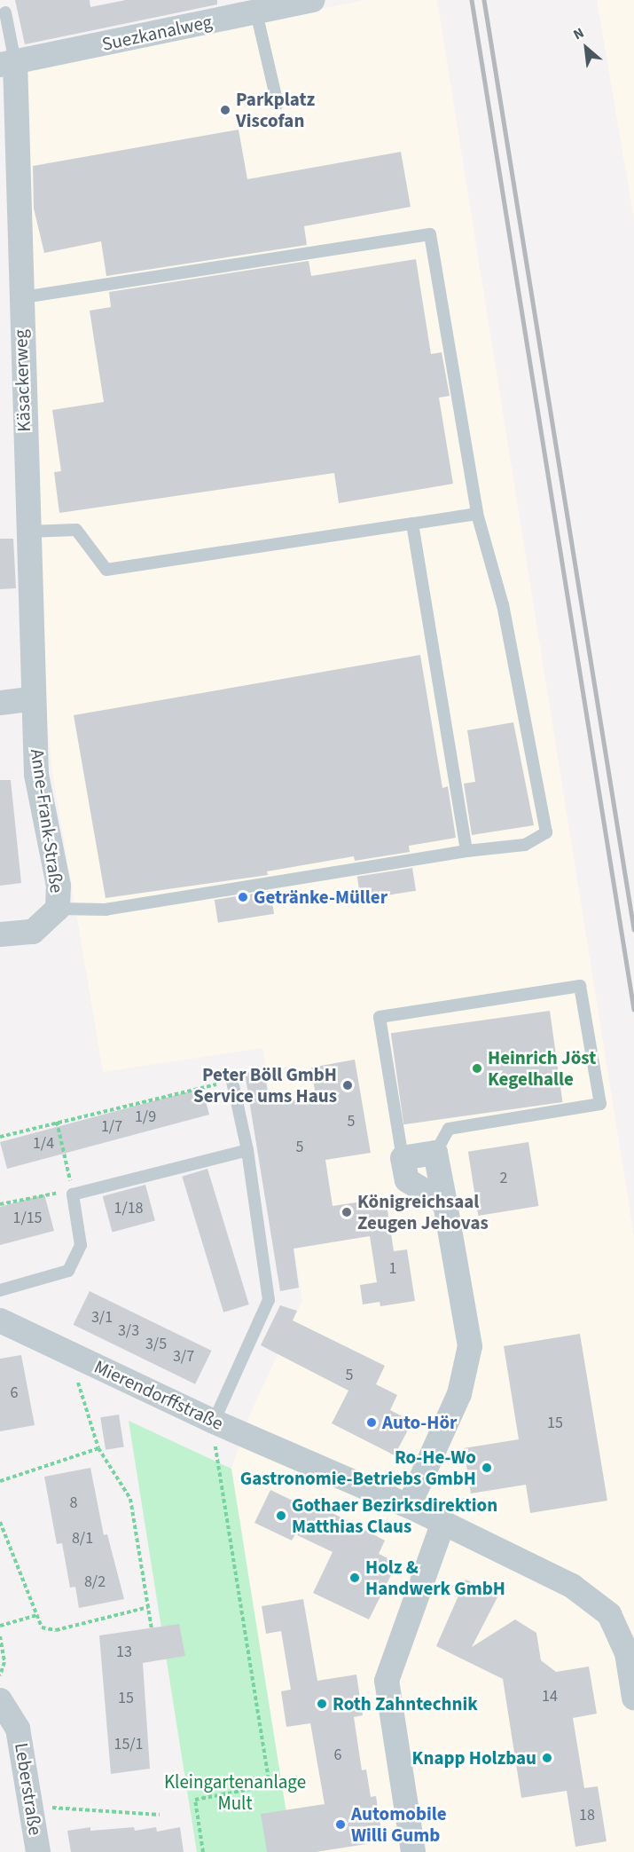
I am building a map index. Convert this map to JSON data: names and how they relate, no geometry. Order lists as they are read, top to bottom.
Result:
{
  "streets": {
    "street": [
      "Suezkanalweg",
      "Käsackerweg",
      "Anne-Frank-Straße",
      "Mierendorffstraße",
      "Leberstraße"
    ]
  },
  "crossings": [
    ["Suezkanalweg", "Käsackerweg"],
    ["Käsackerweg", "Anne-Frank-Straße"]
  ],
  "parks": ["Kleingartenanlage Mult"],
  "places": [
    "Parkplatz Viscofan",
    "Getränke-Müller",
    "Heinrich Jöst Kegelhalle",
    "Peter Böll GmbH Service ums Haus",
    "Königreichsaal Zeugen Jehovas",
    "Auto-Hör",
    "Ro-He-Wo Gastronomie-Betriebs GmbH",
    "Gothaer Bezirksdirektion Matthias Claus",
    "Holz & Handwerk GmbH",
    "Roth Zahntechnik",
    "Knapp Holzbau",
    "Automobile Willi Gumb"
  ],
  "house_numbers": [
    "1/9",
    "5",
    "1/7",
    "1/4",
    "5",
    "2",
    "1/18",
    "1/15",
    "1",
    "3/1",
    "3/3",
    "3/5",
    "3/7",
    "5",
    "6",
    "15",
    "8",
    "8/1",
    "8/2",
    "13",
    "14",
    "15",
    "15/1",
    "6",
    "18"
  ],
  "north": "top left"
}
